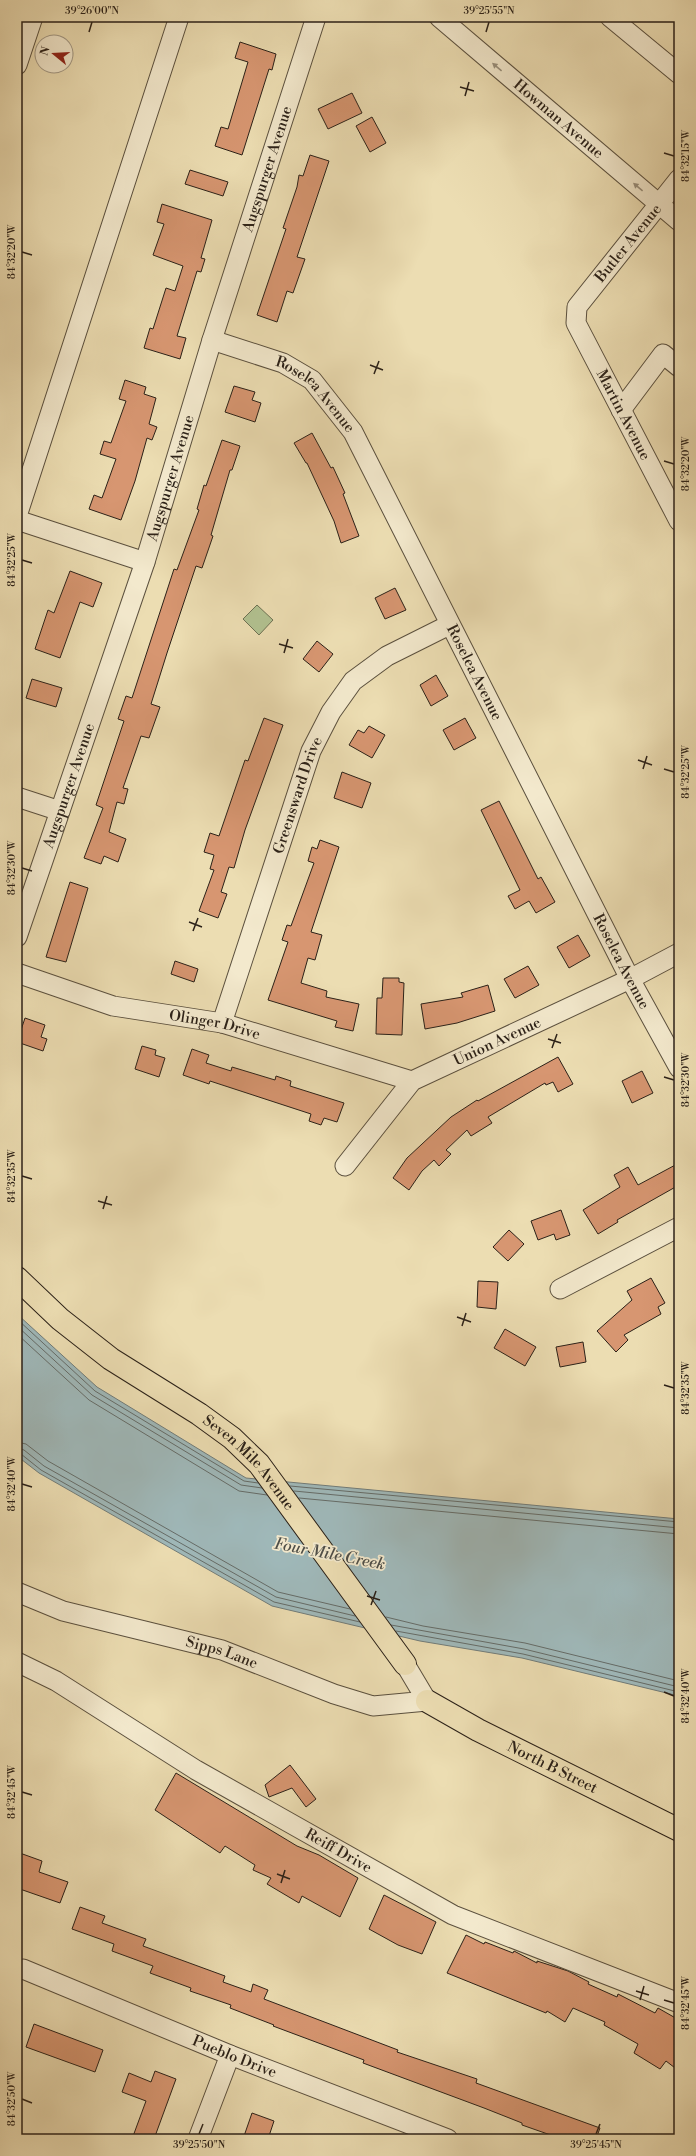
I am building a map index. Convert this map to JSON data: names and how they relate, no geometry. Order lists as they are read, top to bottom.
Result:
{
  "streets": {
    "main road": ["Seven Mile Avenue", "North B Street"],
    "street": [
      "Howman Avenue",
      "Augspurger Avenue",
      "Butler Avenue",
      "Roselea Avenue",
      "Martin Avenue",
      "Greensward Drive",
      "Olinger Drive",
      "Union Avenue",
      "Sipps Lane",
      "Reiff Drive",
      "Pueblo Drive"
    ]
  },
  "crossings": [
    ["Howman Avenue", "Butler Avenue"],
    ["Augspurger Avenue", "Roselea Avenue"],
    ["Butler Avenue", "Martin Avenue"],
    ["Roselea Avenue", "Greensward Drive"],
    ["Roselea Avenue", "Union Avenue"],
    ["Greensward Drive", "Olinger Drive"],
    ["Olinger Drive", "Union Avenue"],
    ["Seven Mile Avenue", "Sipps Lane"],
    ["Seven Mile Avenue", "North B Street"],
    ["Sipps Lane", "North B Street"]
  ],
  "water": ["Four Mile Creek"],
  "north": "left",
  "coordinates": [
    "39°26'00\"N",
    "39°25'55\"N",
    "84°32'15\"W",
    "84°32'20\"W",
    "84°32'25\"W",
    "84°32'30\"W",
    "84°32'35\"W",
    "84°32'40\"W",
    "84°32'45\"W",
    "84°32'50\"W",
    "39°25'50\"N",
    "39°25'45\"N"
  ]
}
